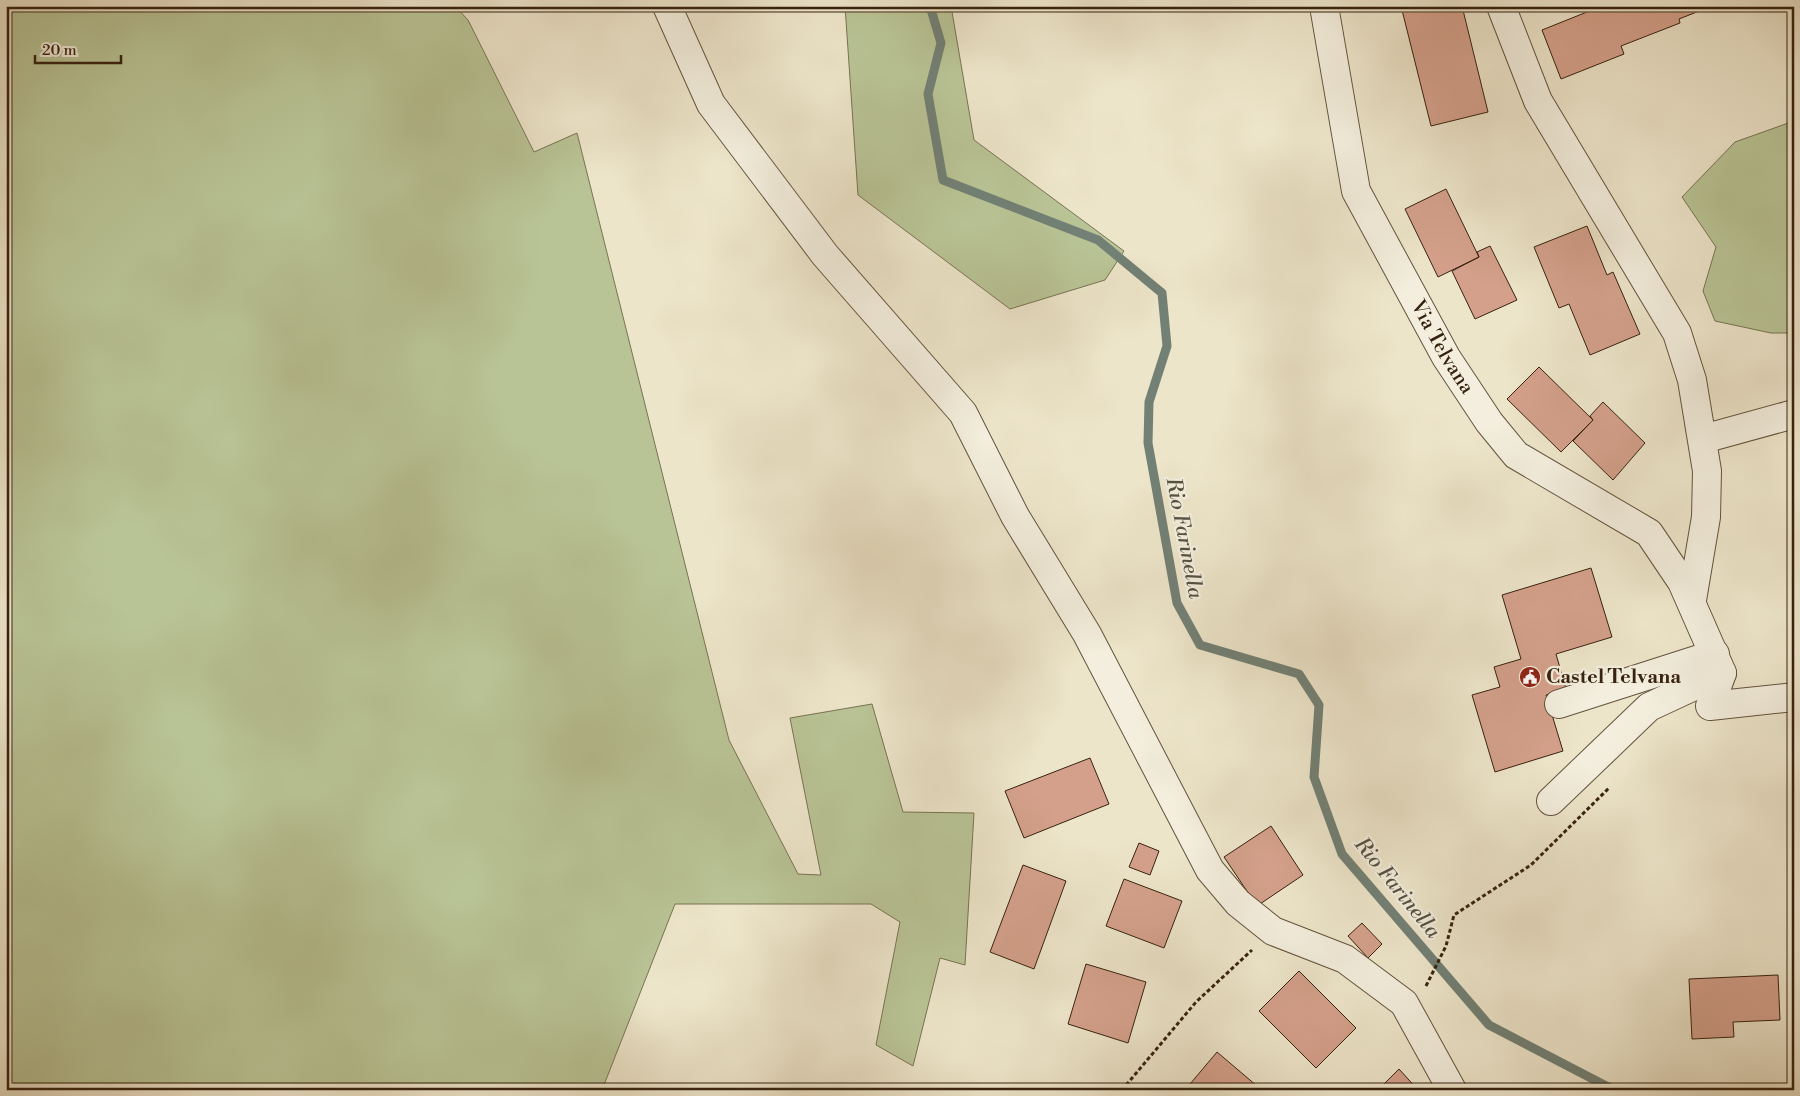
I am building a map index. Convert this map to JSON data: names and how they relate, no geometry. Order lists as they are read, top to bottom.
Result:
{
  "streets": {
    "street": ["Via Telvana"]
  },
  "water": ["Rio Farinella"],
  "places": {
    "public building": ["Castel Telvana"]
  },
  "scale_bar": "20 m"
}
